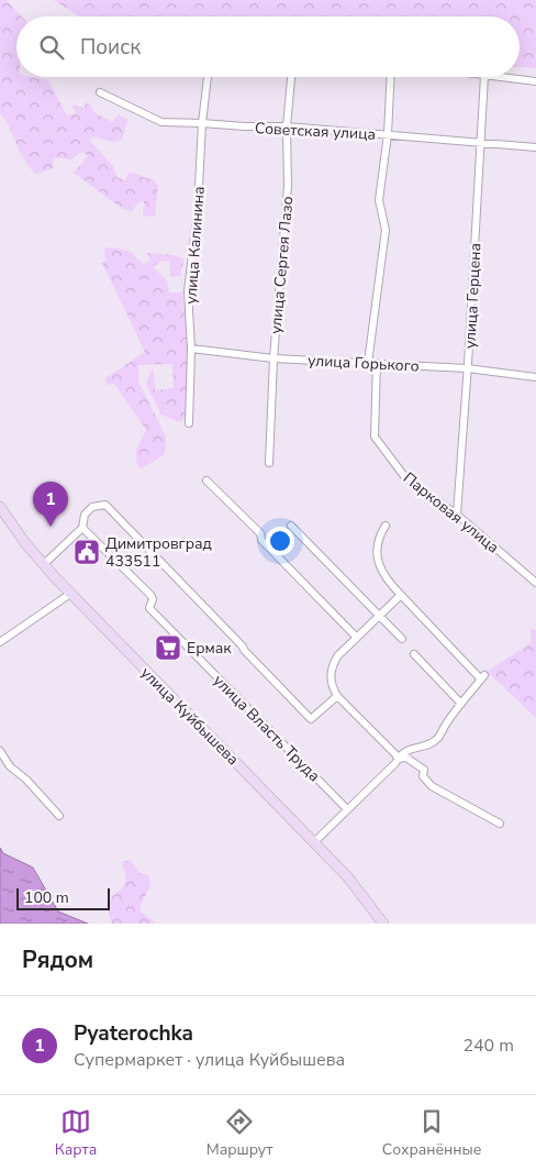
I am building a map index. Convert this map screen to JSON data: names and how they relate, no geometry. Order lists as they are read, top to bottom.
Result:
{
  "streets": {
    "main road": ["улица Куйбышева"],
    "street": [
      "Советская улица",
      "улица Калинина",
      "улица Сергея Лазо",
      "улица Герцена",
      "улица Горького",
      "Парковая улица",
      "улица Власть Труда"
    ]
  },
  "crossings": [
    ["Советская улица", "улица Калинина"],
    ["Советская улица", "улица Сергея Лазо"],
    ["Советская улица", "улица Герцена"],
    ["улица Калинина", "улица Горького"],
    ["улица Сергея Лазо", "улица Горького"],
    ["улица Герцена", "улица Горького"],
    ["улица Герцена", "Парковая улица"],
    ["улица Горького", "Парковая улица"]
  ],
  "places": {
    "public building": ["Димитровград 433511"],
    "supermarket": ["Ермак"]
  },
  "scale_bar": "100 m",
  "page": {
    "search": "Поиск",
    "pins": "1",
    "scale": "100 m",
    "heading": "Рядом",
    "list": [
      {
        "mark": "1",
        "name": "Pyaterochka",
        "note": "Супермаркет · улица Куйбышева",
        "value": "240 m"
      }
    ],
    "nav": ["Карта", "Маршрут", "Сохранённые"]
  }
}
